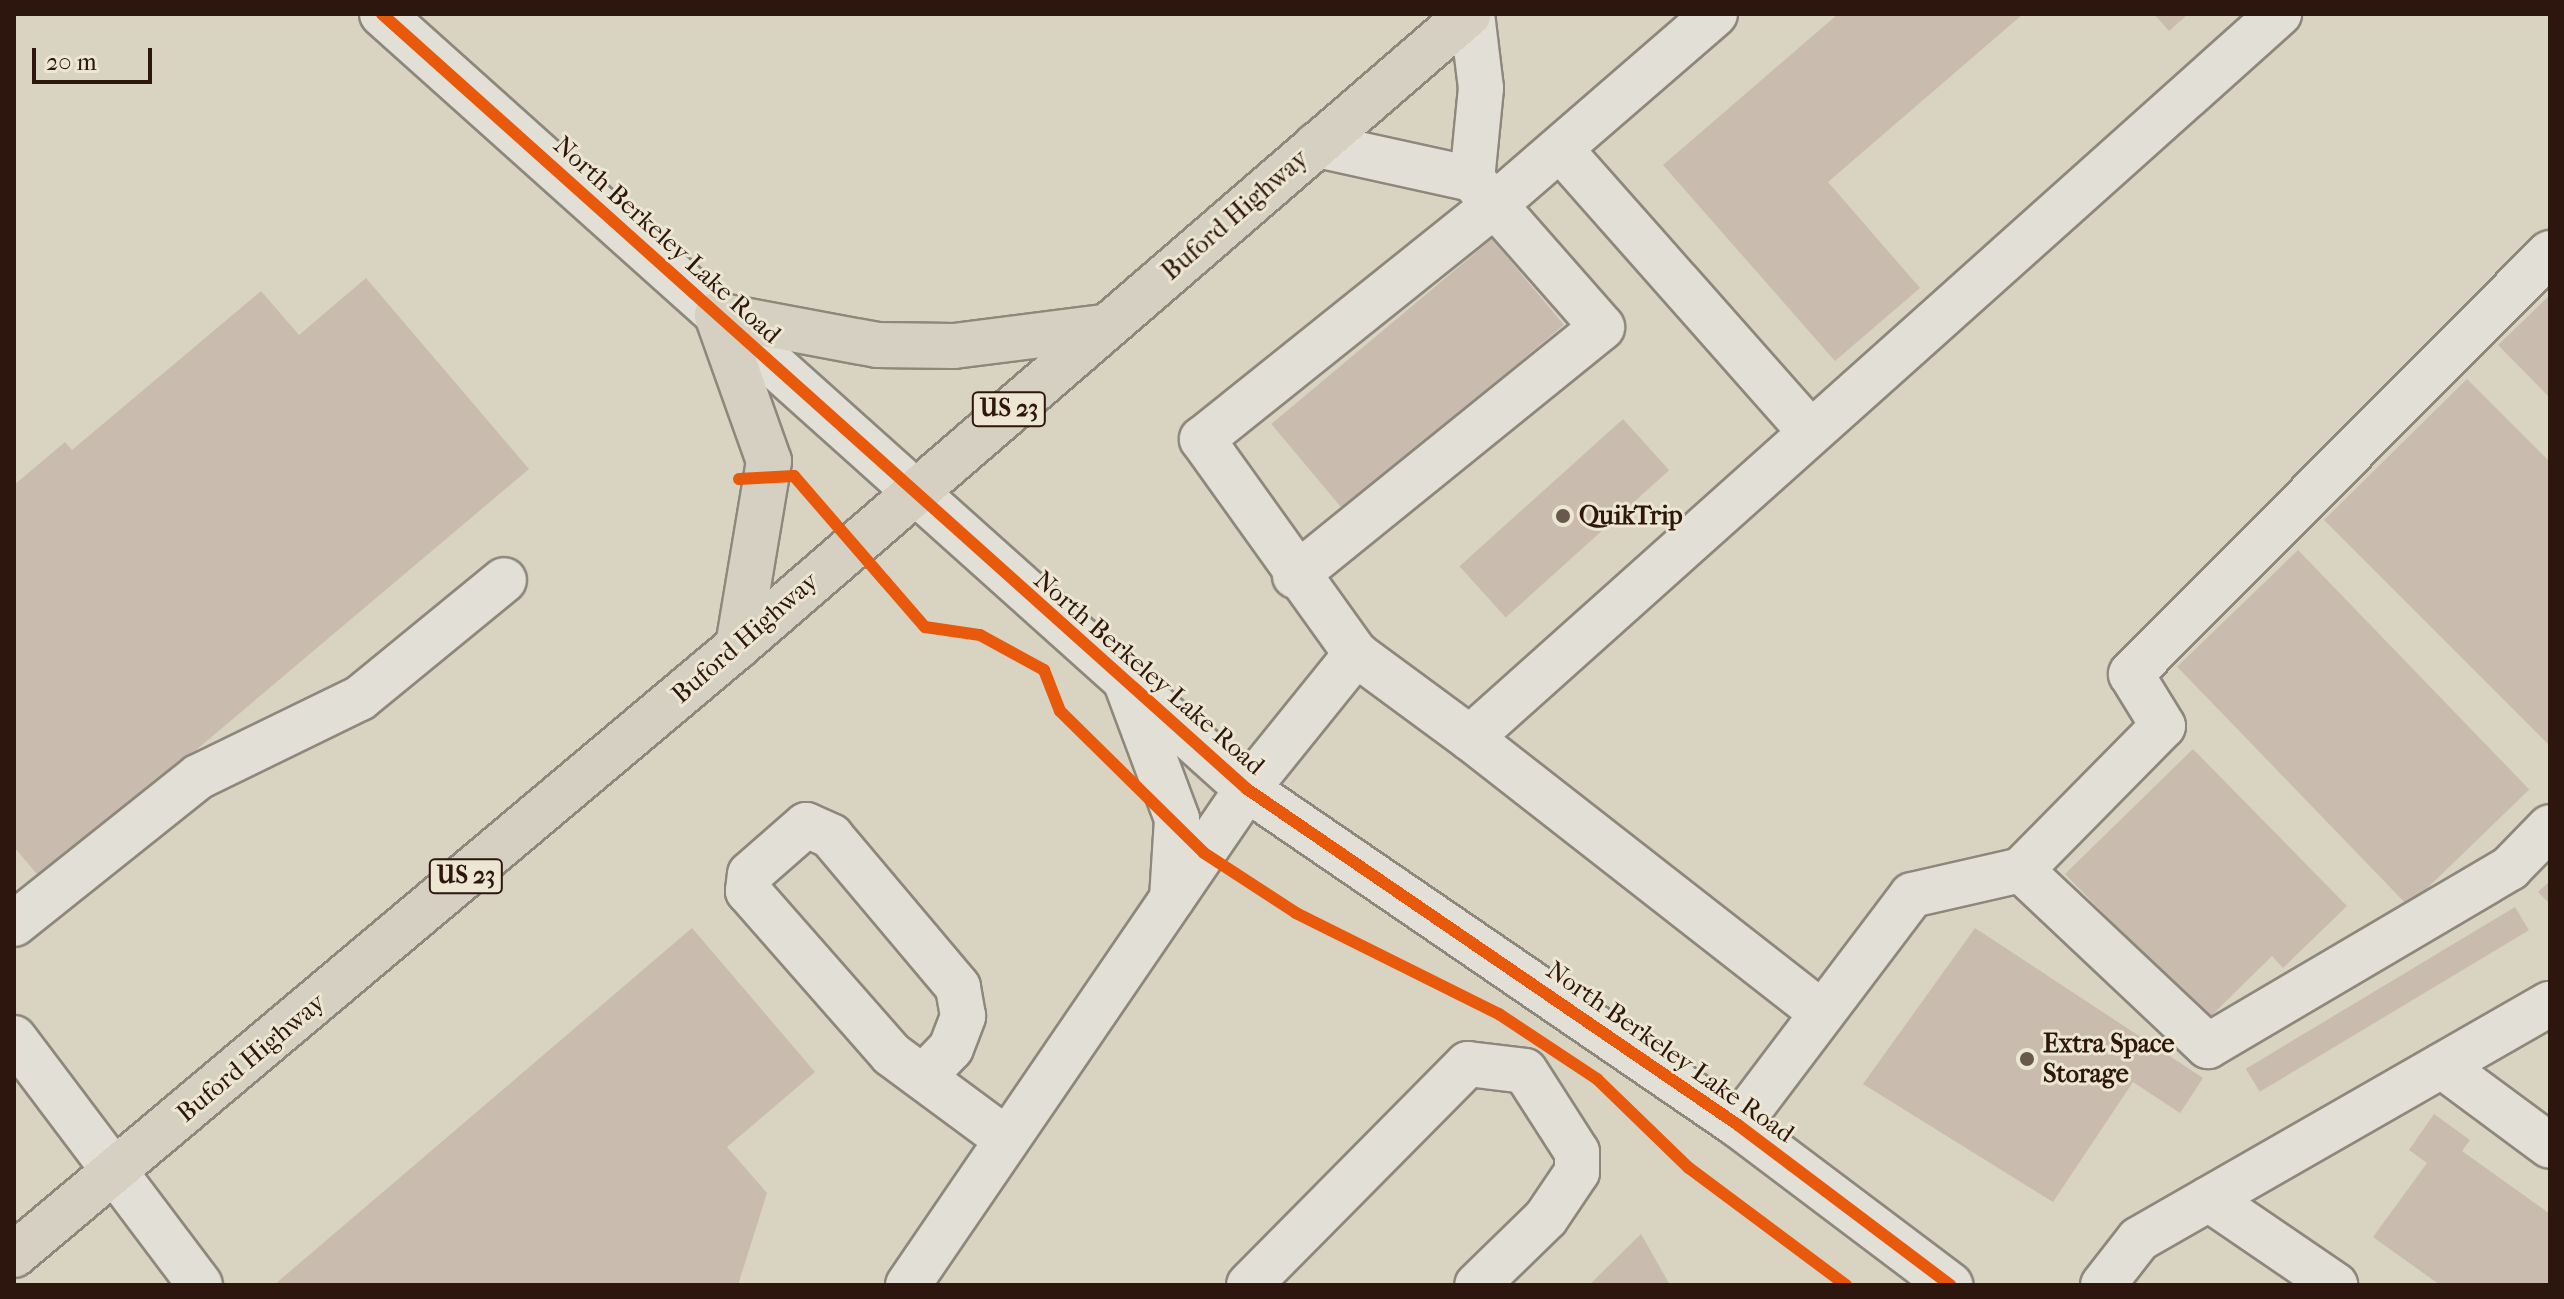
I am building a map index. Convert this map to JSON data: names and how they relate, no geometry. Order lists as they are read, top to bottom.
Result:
{
  "streets": {
    "main road": ["Buford Highway", "US 23"],
    "street": ["North Berkeley Lake Road"]
  },
  "crossings": [
    ["Buford Highway", "North Berkeley Lake Road"]
  ],
  "places": ["QuikTrip", "Extra Space Storage"],
  "scale_bar": "20 m"
}
